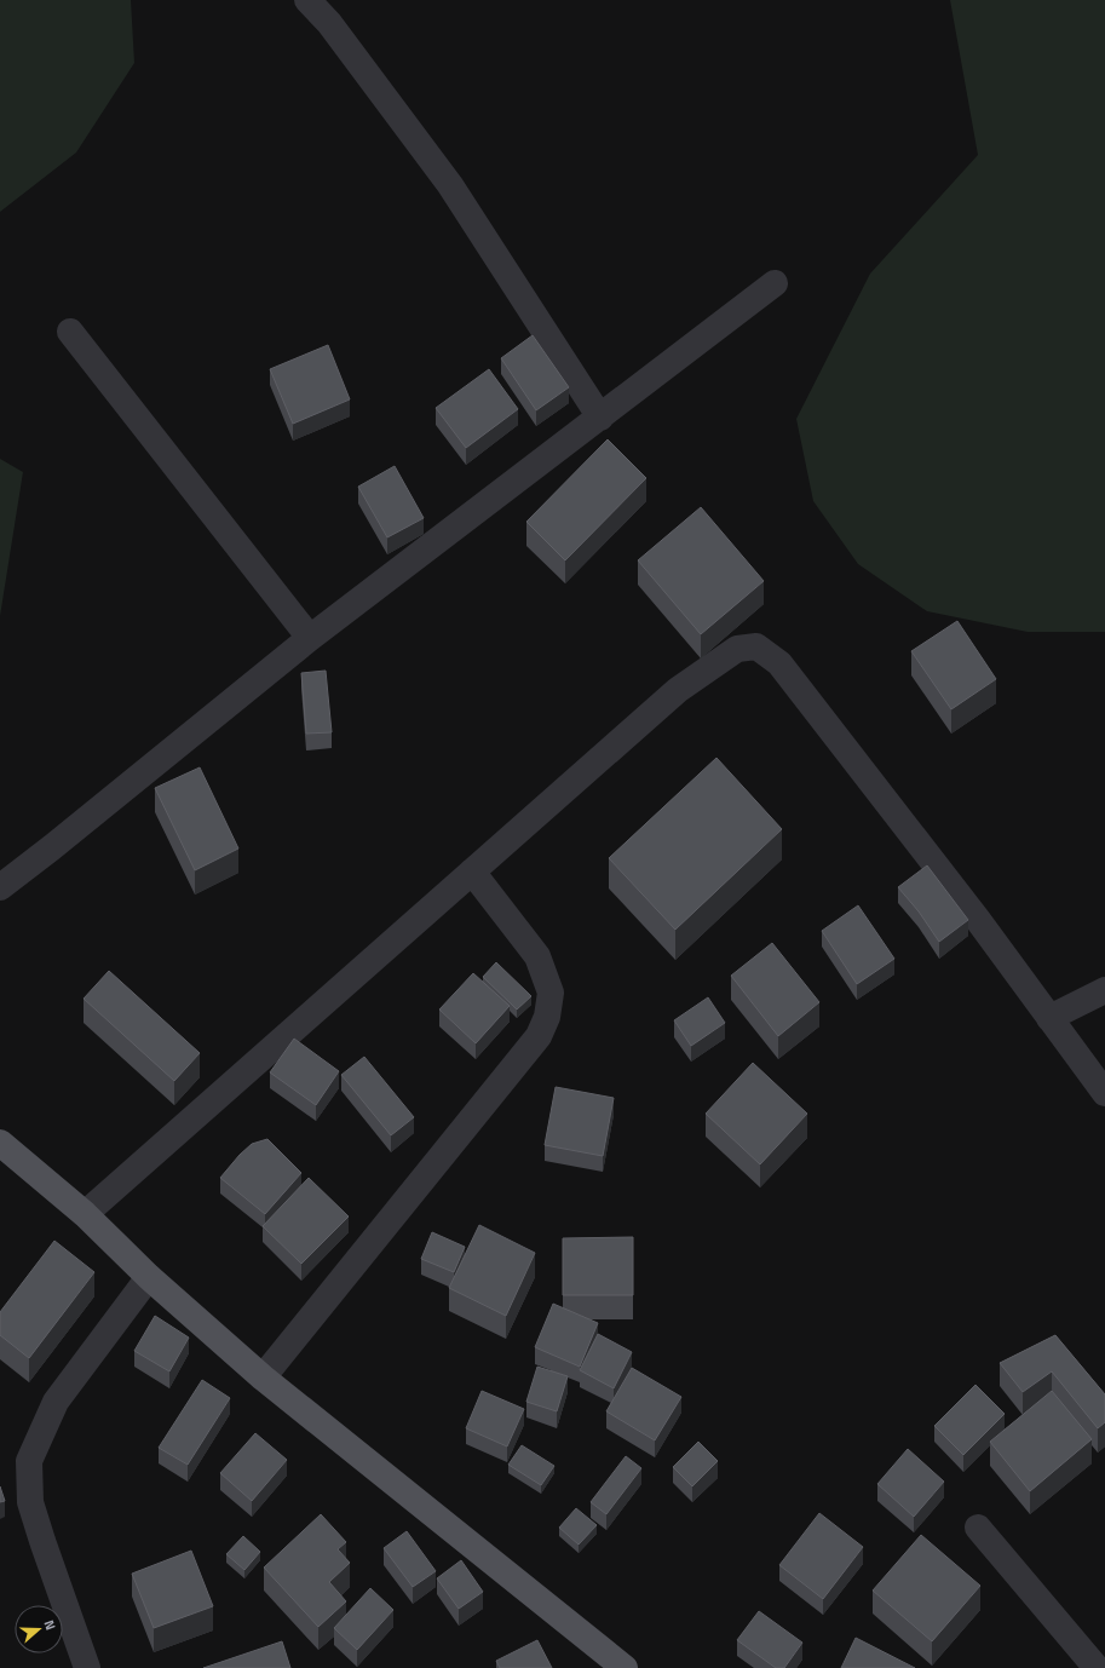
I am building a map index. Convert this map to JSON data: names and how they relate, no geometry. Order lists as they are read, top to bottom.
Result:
{
  "north": "right"
}
